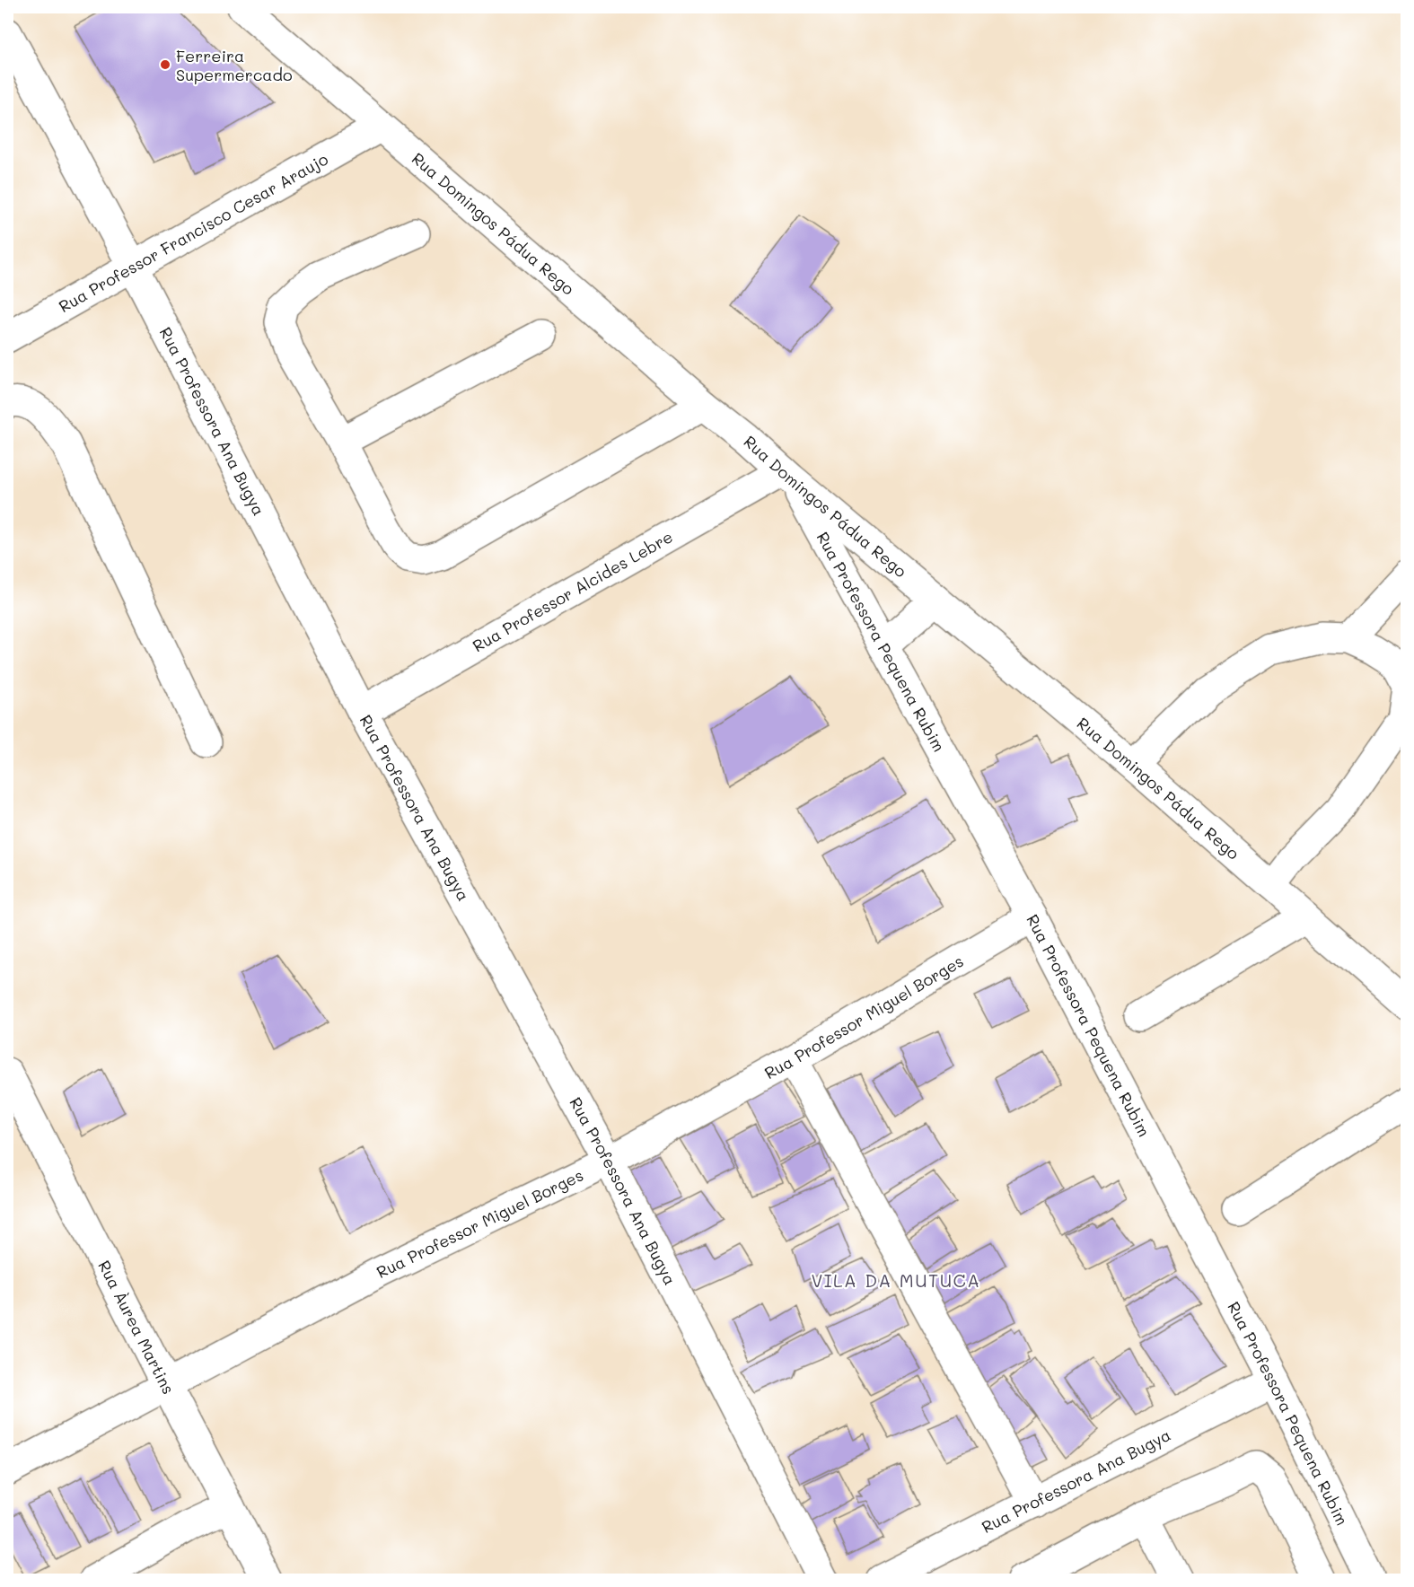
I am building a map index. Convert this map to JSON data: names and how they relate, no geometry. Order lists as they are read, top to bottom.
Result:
{
  "streets": {
    "street": [
      "Rua Domingos Pádua Rego",
      "Rua Professor Francisco Cesar Araujo",
      "Rua Professora Ana Bugya",
      "Rua Professor Alcides Lebre",
      "Rua Professora Pequena Rubim",
      "Rua Professor Miguel Borges",
      "Rua Àurea Martins"
    ]
  },
  "crossings": [
    ["Rua Domingos Pádua Rego", "Rua Professor Francisco Cesar Araujo"],
    ["Rua Domingos Pádua Rego", "Rua Professor Alcides Lebre"],
    ["Rua Domingos Pádua Rego", "Rua Professora Pequena Rubim"],
    ["Rua Professor Francisco Cesar Araujo", "Rua Professora Ana Bugya"],
    ["Rua Professora Ana Bugya", "Rua Professor Alcides Lebre"],
    ["Rua Professora Ana Bugya", "Rua Professora Pequena Rubim"],
    ["Rua Professora Ana Bugya", "Rua Professor Miguel Borges"],
    ["Rua Professor Alcides Lebre", "Rua Professora Pequena Rubim"],
    ["Rua Professora Pequena Rubim", "Rua Professor Miguel Borges"],
    ["Rua Professor Miguel Borges", "Rua Àurea Martins"]
  ],
  "districts": ["VILA DA MUTUCA"],
  "places": ["Ferreira Supermercado"]
}
